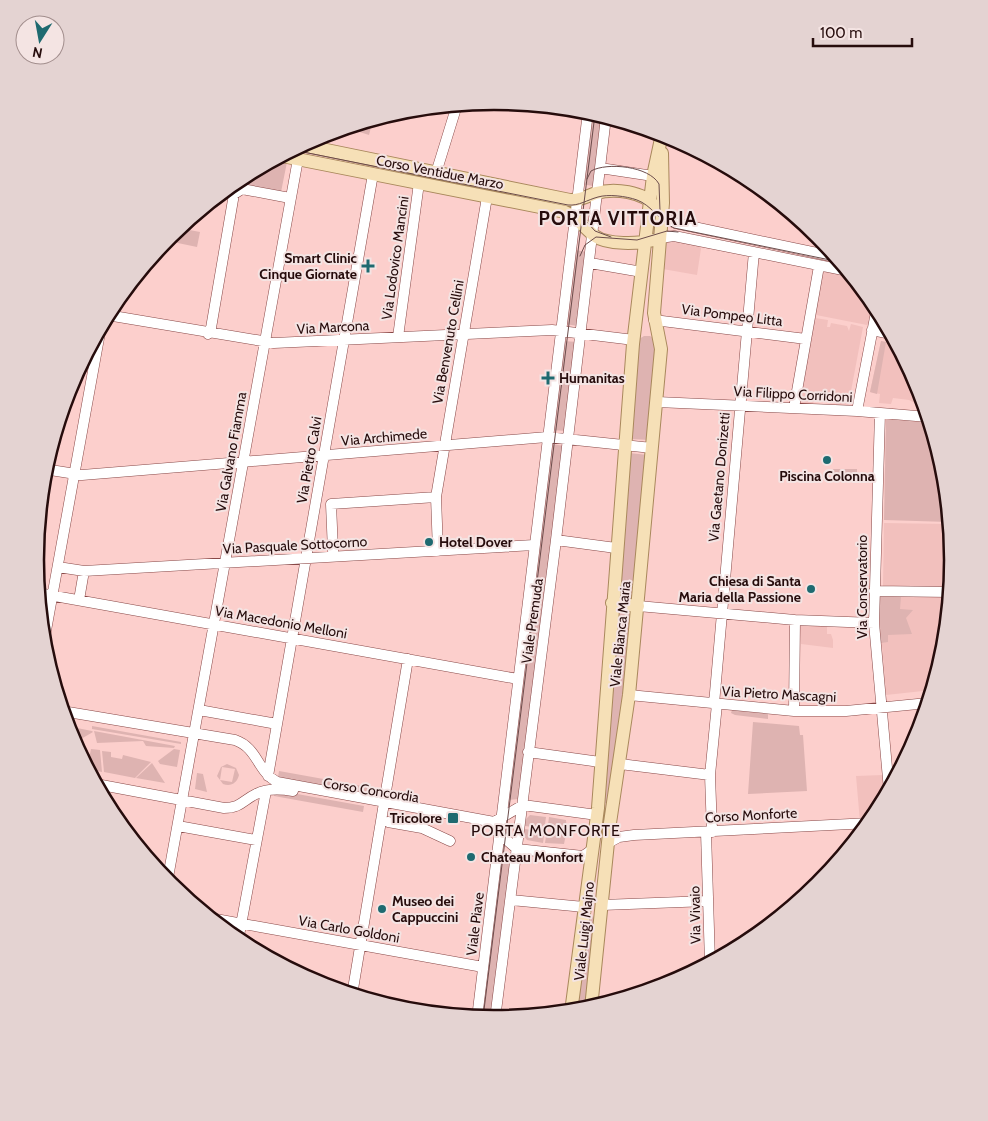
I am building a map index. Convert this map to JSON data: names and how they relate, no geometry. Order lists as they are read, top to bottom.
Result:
{
  "streets": {
    "main road": ["Corso Ventidue Marzo", "Viale Bianca Maria", "Viale Luigi Majno"],
    "street": [
      "Via Lodovico Mancini",
      "Via Pompeo Litta",
      "Via Marcona",
      "Via Benvenuto Cellini",
      "Via Filippo Corridoni",
      "Via Archimede",
      "Via Galvano Fiamma",
      "Via Pietro Calvi",
      "Via Gaetano Donizetti",
      "Via Pasquale Sottocorno",
      "Via Conservatorio",
      "Viale Premuda",
      "Via Macedonio Melloni",
      "Via Pietro Mascagni",
      "Corso Concordia",
      "Corso Monforte",
      "Via Vivaio",
      "Viale Piave",
      "Via Carlo Goldoni"
    ]
  },
  "crossings": [
    ["Corso Ventidue Marzo", "Via Lodovico Mancini"],
    ["Corso Ventidue Marzo", "Via Benvenuto Cellini"],
    ["Corso Ventidue Marzo", "Via Pietro Calvi"],
    ["Corso Ventidue Marzo", "Viale Premuda"],
    ["Via Lodovico Mancini", "Via Marcona"],
    ["Via Pompeo Litta", "Via Gaetano Donizetti"],
    ["Via Pompeo Litta", "Viale Bianca Maria"],
    ["Via Marcona", "Via Benvenuto Cellini"],
    ["Via Marcona", "Via Galvano Fiamma"],
    ["Via Marcona", "Via Pietro Calvi"],
    ["Via Marcona", "Viale Premuda"],
    ["Via Marcona", "Viale Bianca Maria"],
    ["Via Benvenuto Cellini", "Via Archimede"],
    ["Via Benvenuto Cellini", "Via Pasquale Sottocorno"],
    ["Via Filippo Corridoni", "Via Gaetano Donizetti"],
    ["Via Filippo Corridoni", "Via Conservatorio"],
    ["Via Filippo Corridoni", "Viale Bianca Maria"],
    ["Via Archimede", "Via Galvano Fiamma"],
    ["Via Archimede", "Via Pietro Calvi"],
    ["Via Archimede", "Viale Premuda"],
    ["Via Galvano Fiamma", "Via Pasquale Sottocorno"],
    ["Via Galvano Fiamma", "Via Macedonio Melloni"],
    ["Via Galvano Fiamma", "Corso Concordia"],
    ["Via Pietro Calvi", "Via Pasquale Sottocorno"],
    ["Via Pietro Calvi", "Via Macedonio Melloni"],
    ["Via Pietro Calvi", "Corso Concordia"],
    ["Via Gaetano Donizetti", "Via Pietro Mascagni"],
    ["Via Gaetano Donizetti", "Corso Monforte"],
    ["Via Gaetano Donizetti", "Via Vivaio"],
    ["Via Pasquale Sottocorno", "Viale Premuda"],
    ["Via Conservatorio", "Via Pietro Mascagni"],
    ["Viale Premuda", "Via Macedonio Melloni"],
    ["Viale Premuda", "Corso Concordia"],
    ["Viale Premuda", "Viale Piave"],
    ["Viale Bianca Maria", "Via Pietro Mascagni"],
    ["Viale Bianca Maria", "Corso Monforte"],
    ["Viale Bianca Maria", "Viale Luigi Majno"],
    ["Corso Concordia", "Viale Piave"],
    ["Corso Monforte", "Via Vivaio"],
    ["Corso Monforte", "Viale Luigi Majno"],
    ["Viale Piave", "Via Carlo Goldoni"]
  ],
  "districts": ["PORTA VITTORIA", "PORTA MONFORTE"],
  "places": {
    "health": ["Smart Clinic Cinque Giornate", "Humanitas"],
    "other": [
      "Piscina Colonna",
      "Hotel Dover",
      "Chiesa di Santa Maria della Passione",
      "Chateau Monfort",
      "Museo dei Cappuccini"
    ],
    "transit": ["Tricolore"]
  },
  "scale_bar": "100 m",
  "north": "bottom"
}
